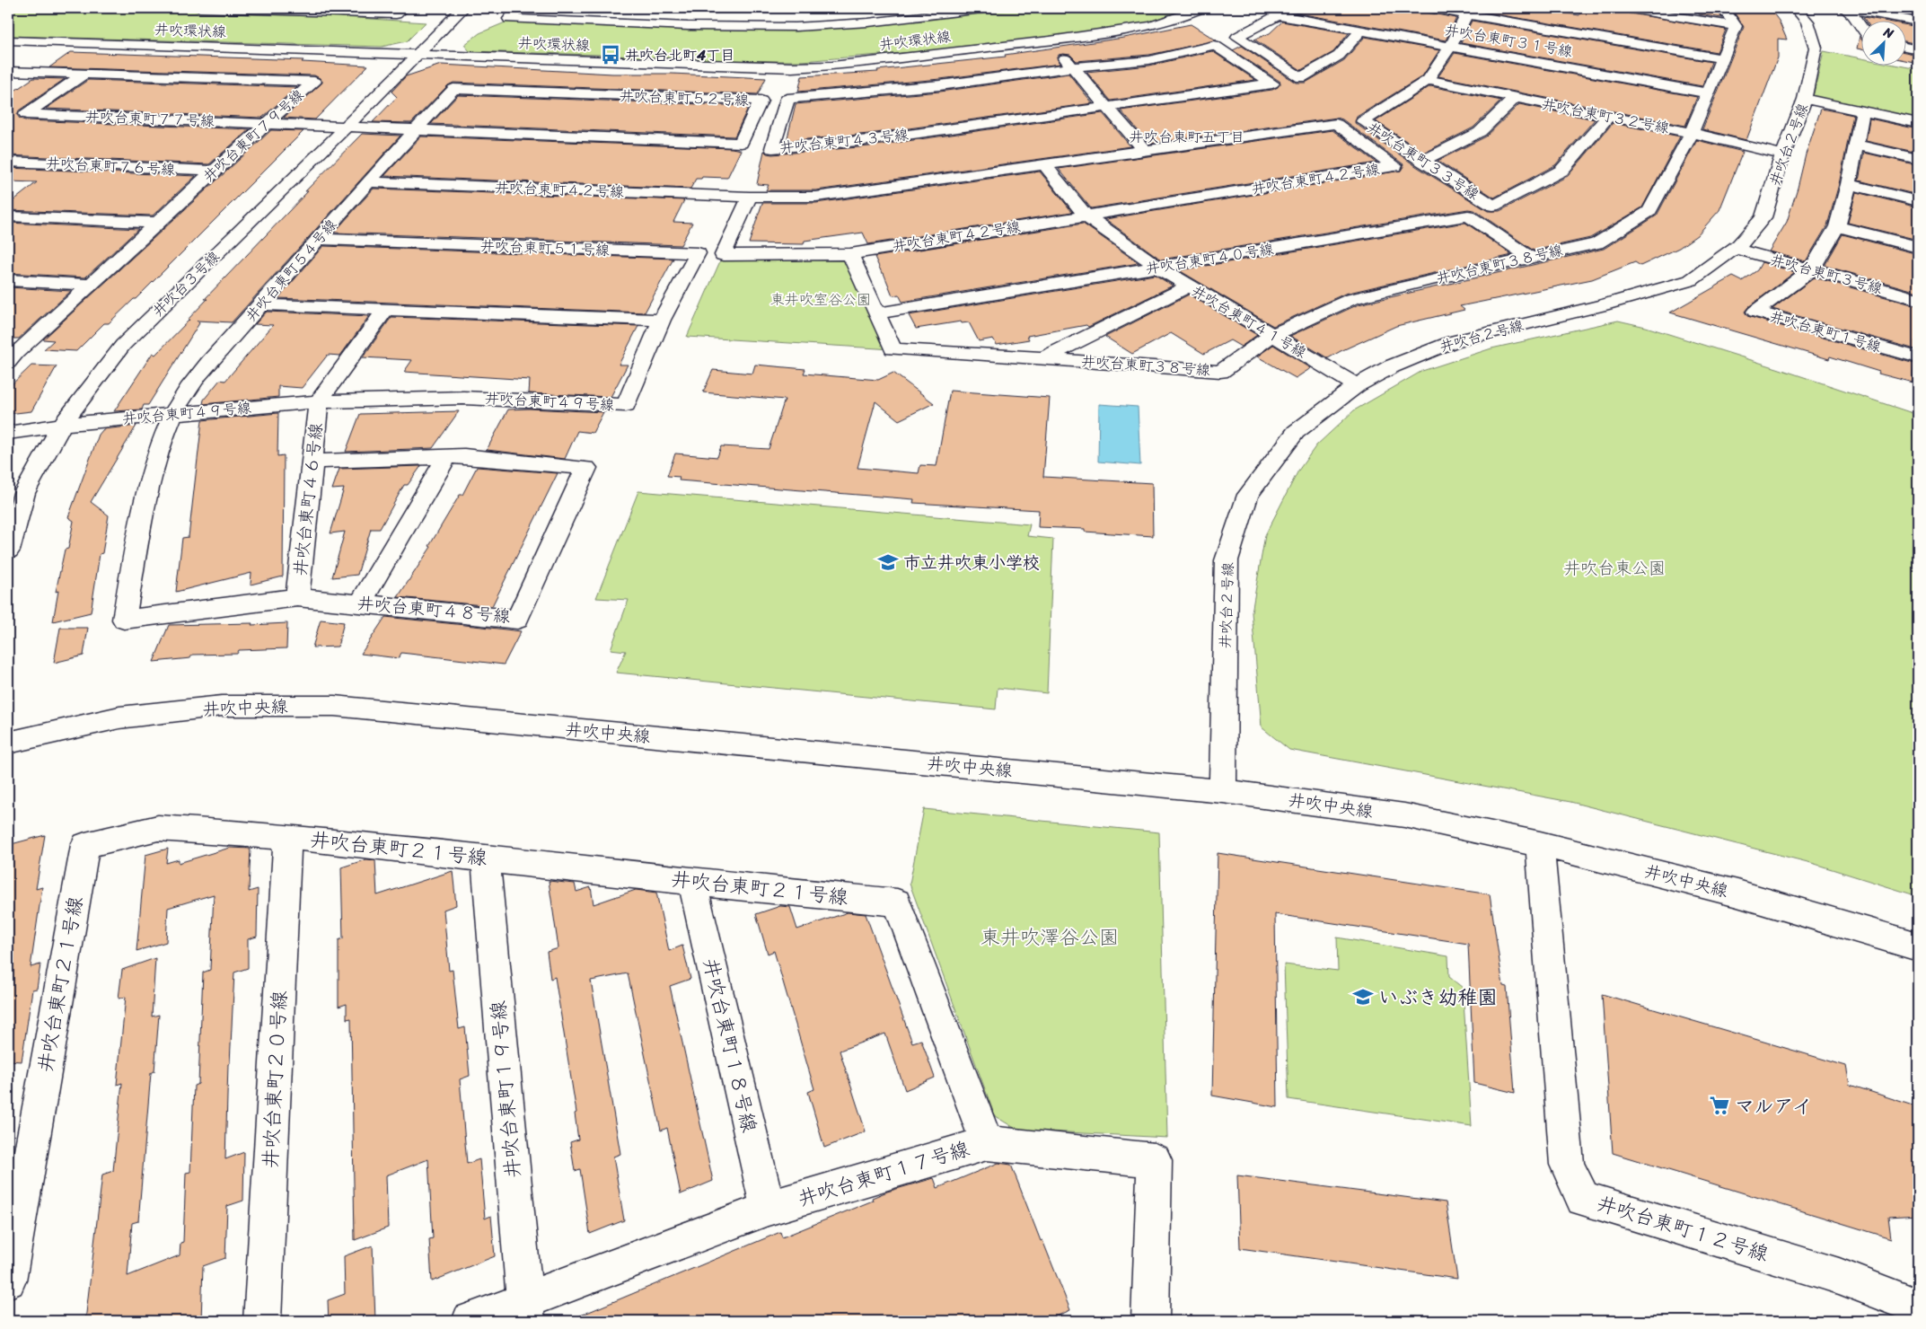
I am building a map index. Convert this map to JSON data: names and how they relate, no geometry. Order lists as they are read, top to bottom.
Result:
{
  "streets": {
    "street": [
      "井吹環状線",
      "井吹台東町３１号線",
      "井吹台東町５２号線",
      "井吹台東町３２号線",
      "井吹台東町７７号線",
      "井吹台東町７９号線",
      "井吹台東町４３号線",
      "井吹台２号線",
      "井吹台東町３３号線",
      "井吹台東町７６号線",
      "井吹台東町４２号線",
      "井吹台東町５１号線",
      "井吹台東町４０号線",
      "井吹台東町３８号線",
      "井吹台東町５４号線",
      "井吹台東町３号線",
      "井吹台３号線",
      "井吹台東町４１号線",
      "井吹台東町１号線",
      "井吹台東町４９号線",
      "井吹台東町４６号線",
      "井吹台東町４８号線",
      "井吹中央線",
      "井吹台東町２１号線",
      "井吹台東町１８号線",
      "井吹台東町２０号線",
      "井吹台東町１９号線",
      "井吹台東町１７号線",
      "井吹台東町１２号線"
    ]
  },
  "crossings": [
    ["井吹環状線", "井吹台３号線"],
    ["井吹台東町３１号線", "井吹台東町３３号線"],
    ["井吹台東町３１号線", "井吹台東町３８号線"],
    ["井吹台東町５２号線", "井吹台東町７７号線"],
    ["井吹台東町５２号線", "井吹台東町５４号線"],
    ["井吹台東町５２号線", "井吹台３号線"],
    ["井吹台東町３２号線", "井吹台２号線"],
    ["井吹台東町３２号線", "井吹台東町３３号線"],
    ["井吹台東町３２号線", "井吹台東町３８号線"],
    ["井吹台東町７７号線", "井吹台東町７９号線"],
    ["井吹台東町７７号線", "井吹台３号線"],
    ["井吹台東町７９号線", "井吹台東町７６号線"],
    ["井吹台２号線", "井吹台東町３号線"],
    ["井吹台２号線", "井吹台東町４１号線"],
    ["井吹台２号線", "井吹中央線"],
    ["井吹台東町４２号線", "井吹台東町３８号線"],
    ["井吹台東町４２号線", "井吹台東町５４号線"],
    ["井吹台東町４２号線", "井吹台東町４１号線"],
    ["井吹台東町５１号線", "井吹台東町５４号線"],
    ["井吹台東町５１号線", "井吹台東町４９号線"],
    ["井吹台東町４０号線", "井吹台東町３８号線"],
    ["井吹台東町４０号線", "井吹台東町４１号線"],
    ["井吹台東町３８号線", "井吹台東町４１号線"],
    ["井吹台東町５４号線", "井吹台東町４９号線"],
    ["井吹台東町５４号線", "井吹台東町４８号線"],
    ["井吹台東町３号線", "井吹台東町１号線"],
    ["井吹台３号線", "井吹台東町４９号線"],
    ["井吹台東町４９号線", "井吹台東町４６号線"],
    ["井吹台東町４９号線", "井吹台東町４８号線"],
    ["井吹台東町４６号線", "井吹台東町４８号線"],
    ["井吹中央線", "井吹台東町１２号線"],
    ["井吹台東町２１号線", "井吹台東町１８号線"],
    ["井吹台東町２１号線", "井吹台東町２０号線"],
    ["井吹台東町２１号線", "井吹台東町１９号線"],
    ["井吹台東町２１号線", "井吹台東町１７号線"],
    ["井吹台東町１８号線", "井吹台東町１７号線"],
    ["井吹台東町１９号線", "井吹台東町１７号線"]
  ],
  "districts": ["井吹台東町五丁目"],
  "parks": ["東井吹室谷公園", "井吹台東公園", "東井吹澤谷公園"],
  "places": {
    "bus stop": ["井吹台北町4丁目"],
    "school or university": ["市立井吹東小学校", "いぶき幼稚園"],
    "supermarket": ["マルアイ"]
  },
  "north": "top right"
}
